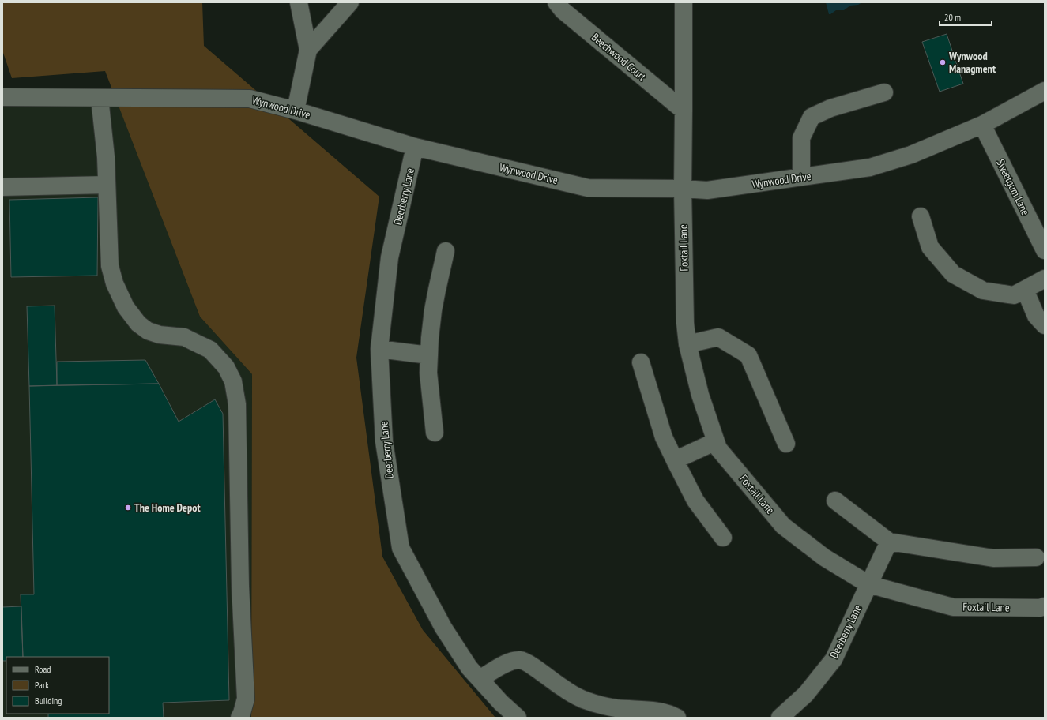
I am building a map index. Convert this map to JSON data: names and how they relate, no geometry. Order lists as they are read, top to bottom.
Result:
{
  "streets": {
    "street": [
      "Beechwood Court",
      "Wynwood Drive",
      "Sweetgum Lane",
      "Deerberry Lane",
      "Foxtail Lane"
    ]
  },
  "crossings": [
    ["Wynwood Drive", "Sweetgum Lane"],
    ["Wynwood Drive", "Deerberry Lane"],
    ["Wynwood Drive", "Foxtail Lane"],
    ["Deerberry Lane", "Foxtail Lane"]
  ],
  "places": ["Wynwood Managment", "The Home Depot"],
  "legend": ["Road", "Park", "Building"],
  "scale_bar": "20 m"
}
